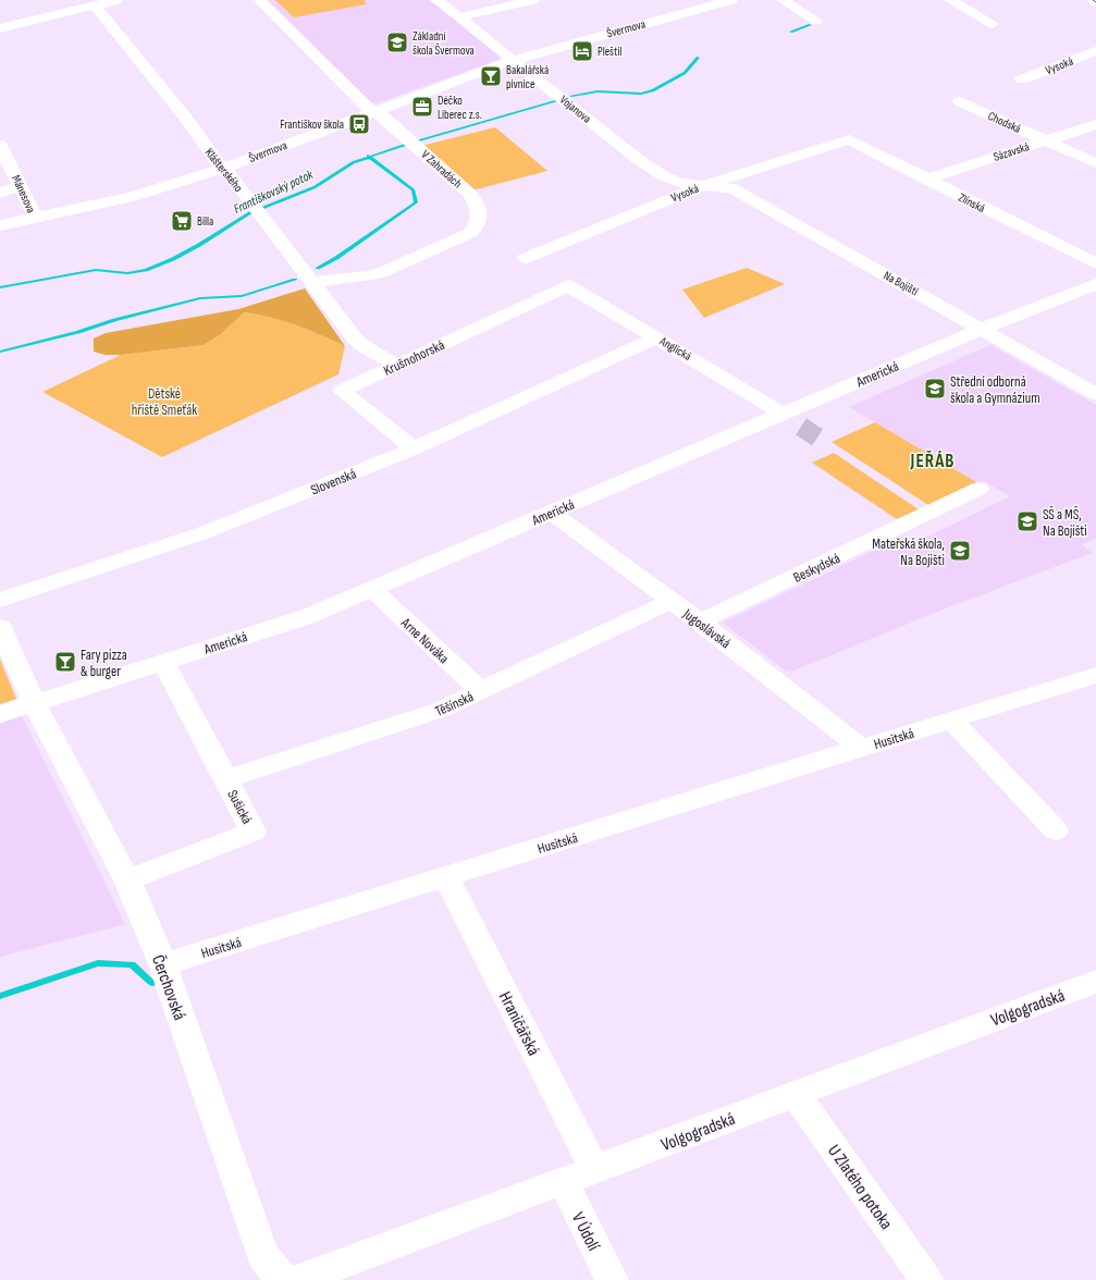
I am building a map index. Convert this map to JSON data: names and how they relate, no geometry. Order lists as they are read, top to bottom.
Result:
{
  "streets": {
    "street": [
      "Švermova",
      "Vysoká",
      "Vojanova",
      "Chodská",
      "Sázavská",
      "V Zahradách",
      "Klášterského",
      "Mánesova",
      "Zlínská",
      "Na Bojišti",
      "Anglická",
      "Krušnohorská",
      "Americká",
      "Slovenská",
      "Beskydská",
      "Jugoslávská",
      "Arne Nováka",
      "Těšínská",
      "Husitská",
      "Sušická",
      "Čerchovská",
      "Volgogradská",
      "Hraničářská",
      "U Zlatého potoka",
      "V Údolí"
    ]
  },
  "crossings": [
    ["Švermova", "Vojanova"],
    ["Švermova", "V Zahradách"],
    ["Švermova", "Klášterského"],
    ["Švermova", "Mánesova"],
    ["Vysoká", "Vojanova"],
    ["Vysoká", "Zlínská"],
    ["Vysoká", "Na Bojišti"],
    ["Vojanova", "Na Bojišti"],
    ["Chodská", "Sázavská"],
    ["Sázavská", "Zlínská"],
    ["V Zahradách", "Klášterského"],
    ["Klášterského", "Krušnohorská"],
    ["Na Bojišti", "Americká"],
    ["Anglická", "Krušnohorská"],
    ["Anglická", "Americká"],
    ["Anglická", "Slovenská"],
    ["Krušnohorská", "Slovenská"],
    ["Americká", "Jugoslávská"],
    ["Americká", "Arne Nováka"],
    ["Americká", "Sušická"],
    ["Americká", "Čerchovská"],
    ["Beskydská", "Jugoslávská"],
    ["Jugoslávská", "Těšínská"],
    ["Jugoslávská", "Husitská"],
    ["Arne Nováka", "Těšínská"],
    ["Těšínská", "Sušická"],
    ["Husitská", "Čerchovská"],
    ["Husitská", "Hraničářská"],
    ["Sušická", "Čerchovská"],
    ["Volgogradská", "Hraničářská"],
    ["Volgogradská", "U Zlatého potoka"],
    ["Volgogradská", "V Údolí"]
  ],
  "districts": ["JEŘÁB"],
  "water": ["Františkovský potok"],
  "parks": ["Dětské hřiště Smeťák"],
  "places": {
    "school or university": [
      "Základní škola Švermova",
      "Střední odborná škola a Gymnázium",
      "SŠ a MŠ, Na Bojišti",
      "Mateřská škola, Na Bojišti"
    ],
    "hotel": ["Pleštil"],
    "bar": ["Bakalářská pivnice", "Fary pizza & burger"],
    "office": ["Déčko Liberec z.s."],
    "bus stop": ["Františkov škola"],
    "supermarket": ["Billa"]
  }
}
